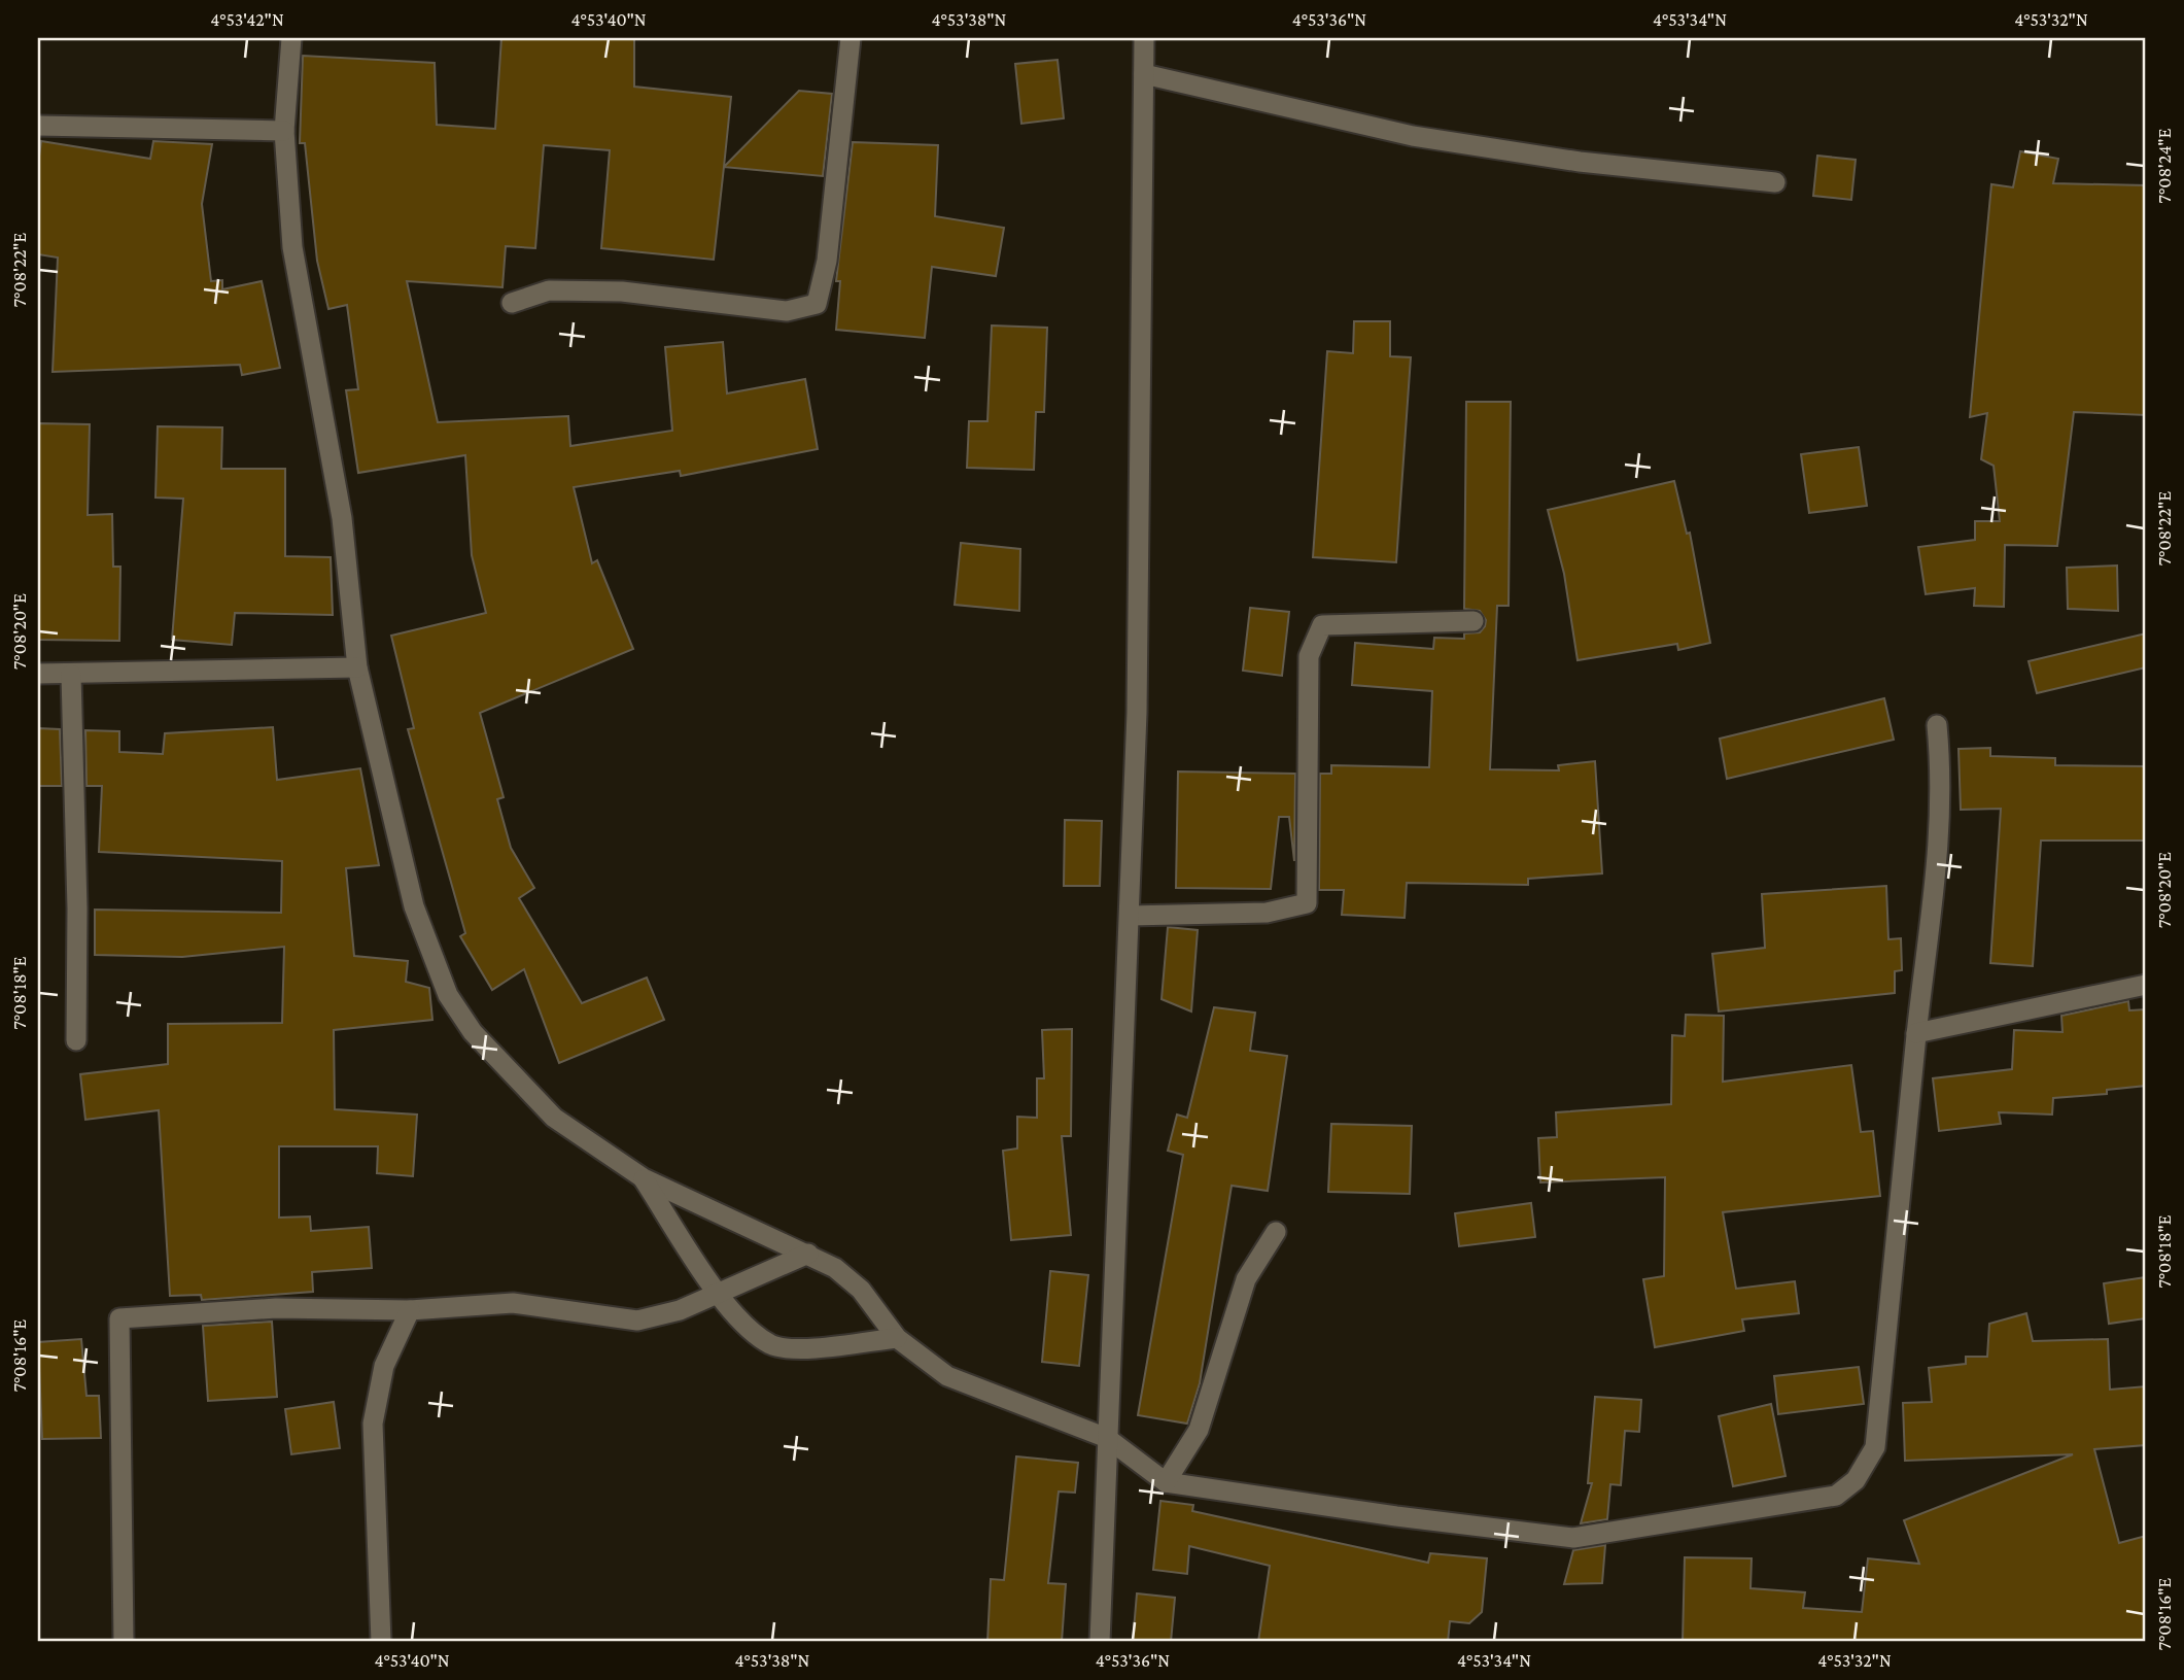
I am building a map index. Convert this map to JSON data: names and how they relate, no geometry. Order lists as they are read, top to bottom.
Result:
{
  "coordinates": [
    "4°53'42\"N",
    "4°53'40\"N",
    "4°53'38\"N",
    "4°53'36\"N",
    "4°53'34\"N",
    "4°53'32\"N",
    "7°08'24\"E",
    "7°08'22\"E",
    "7°08'20\"E",
    "7°08'18\"E",
    "7°08'16\"E"
  ]
}
